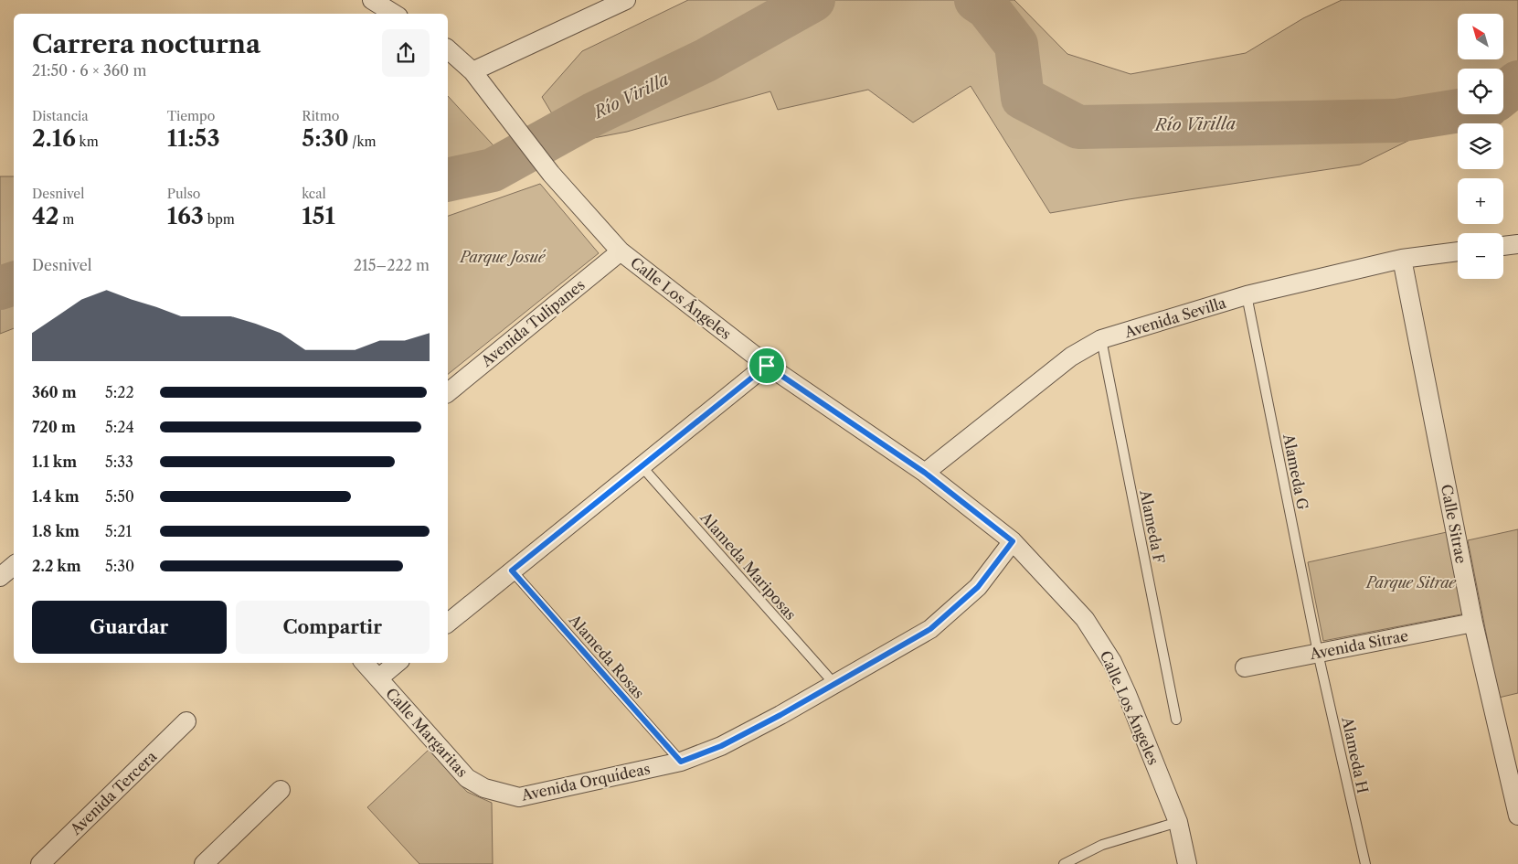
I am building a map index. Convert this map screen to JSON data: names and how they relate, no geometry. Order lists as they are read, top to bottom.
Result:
{
  "streets": {
    "street": [
      "Calle Los Ángeles",
      "Avenida Sevilla",
      "Avenida Tulipanes",
      "Calle Sitrae",
      "Avenida Sitrae",
      "Calle Margaritas",
      "Avenida Orquídeas",
      "Avenida Tercera"
    ],
    "lane": [
      "Alameda G",
      "Alameda F",
      "Alameda Mariposas",
      "Alameda Rosas",
      "Alameda H"
    ]
  },
  "crossings": [
    ["Calle Los Ángeles", "Avenida Sevilla"],
    ["Calle Los Ángeles", "Avenida Tulipanes"],
    ["Calle Los Ángeles", "Avenida Orquídeas"],
    ["Avenida Sevilla", "Alameda G"],
    ["Avenida Sevilla", "Calle Sitrae"],
    ["Avenida Sevilla", "Alameda F"],
    ["Alameda G", "Avenida Sitrae"],
    ["Alameda G", "Alameda H"],
    ["Calle Sitrae", "Avenida Sitrae"],
    ["Alameda Mariposas", "Avenida Orquídeas"],
    ["Avenida Sitrae", "Alameda H"],
    ["Alameda Rosas", "Avenida Orquídeas"],
    ["Calle Margaritas", "Avenida Orquídeas"]
  ],
  "water": ["Río Virilla"],
  "parks": ["Parque Josué", "Parque Sitrae"],
  "north": "top left",
  "page": {
    "map_buttons": ["+", "−"],
    "heading": ["Carrera nocturna", "21:50 · 6 × 360 m"],
    "stats": [
      ["Distancia", "2.16 km"],
      ["Tiempo", "11:53"],
      ["Ritmo", "5:30 /km"],
      ["Desnivel", "42 m"],
      ["Pulso", "163 bpm"],
      ["kcal", "151"]
    ],
    "chart": ["Desnivel", "215–222 m"],
    "list": [
      {
        "name": "360 m",
        "note": "5:22"
      },
      {
        "name": "720 m",
        "note": "5:24"
      },
      {
        "name": "1.1 km",
        "note": "5:33"
      },
      {
        "name": "1.4 km",
        "note": "5:50"
      },
      {
        "name": "1.8 km",
        "note": "5:21"
      },
      {
        "name": "2.2 km",
        "note": "5:30"
      }
    ],
    "buttons": ["Guardar", "Compartir"]
  }
}
